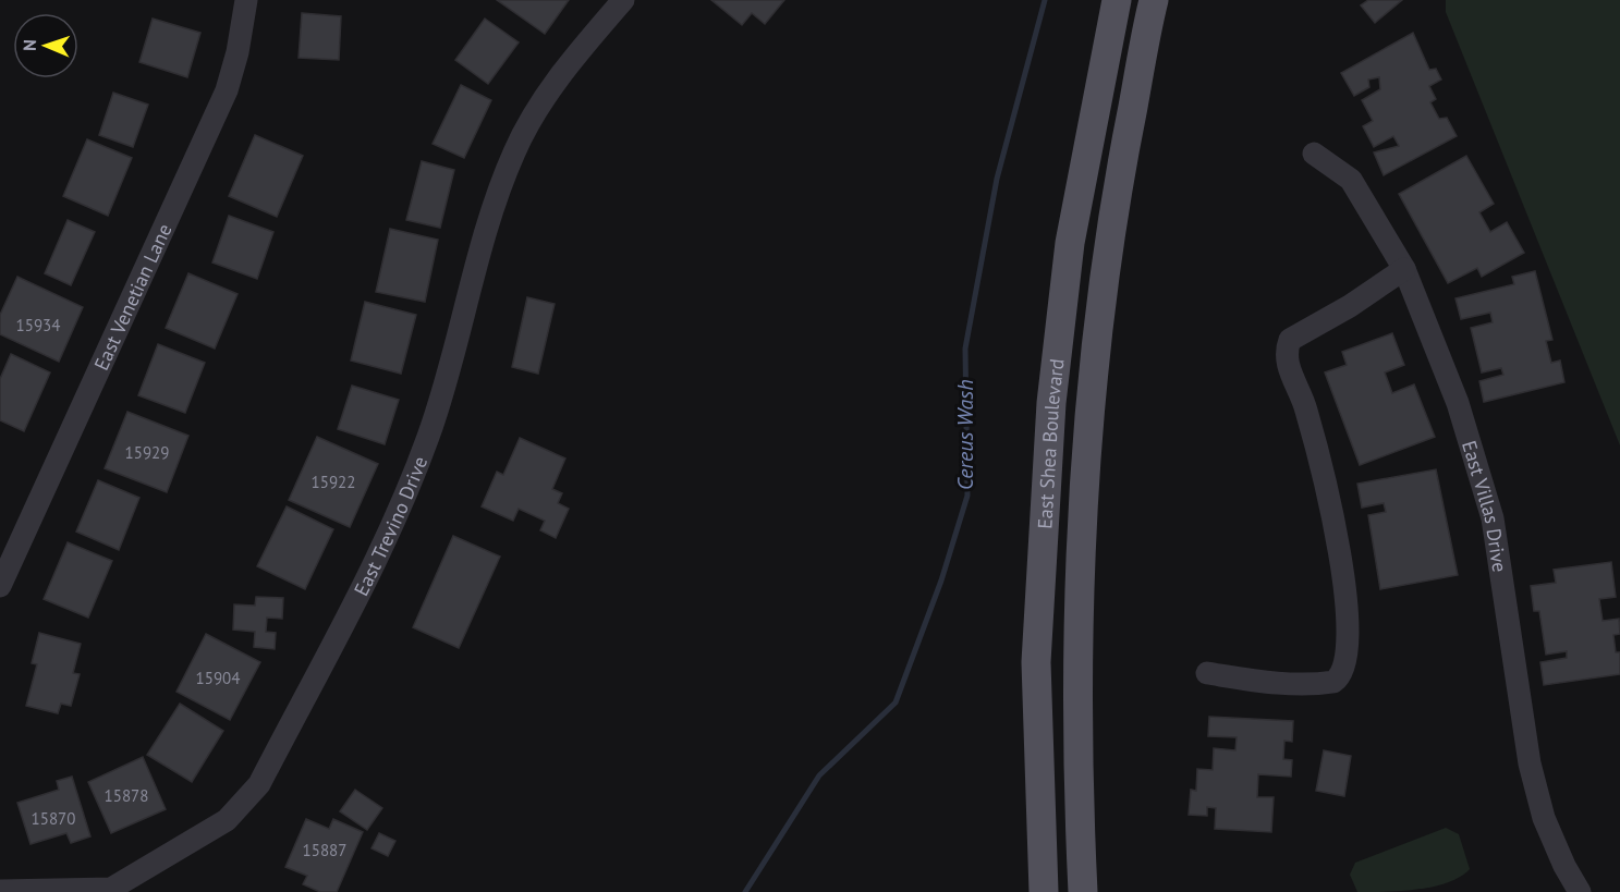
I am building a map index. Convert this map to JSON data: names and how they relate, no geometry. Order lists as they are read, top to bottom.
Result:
{
  "streets": {
    "main road": ["East Shea Boulevard"],
    "street": ["East Venetian Lane", "East Villas Drive", "East Trevino Drive"]
  },
  "water": ["Cereus Wash"],
  "house_numbers": [
    "15934",
    "15929",
    "15922",
    "15904",
    "15878",
    "15870",
    "15887"
  ],
  "north": "left"
}
